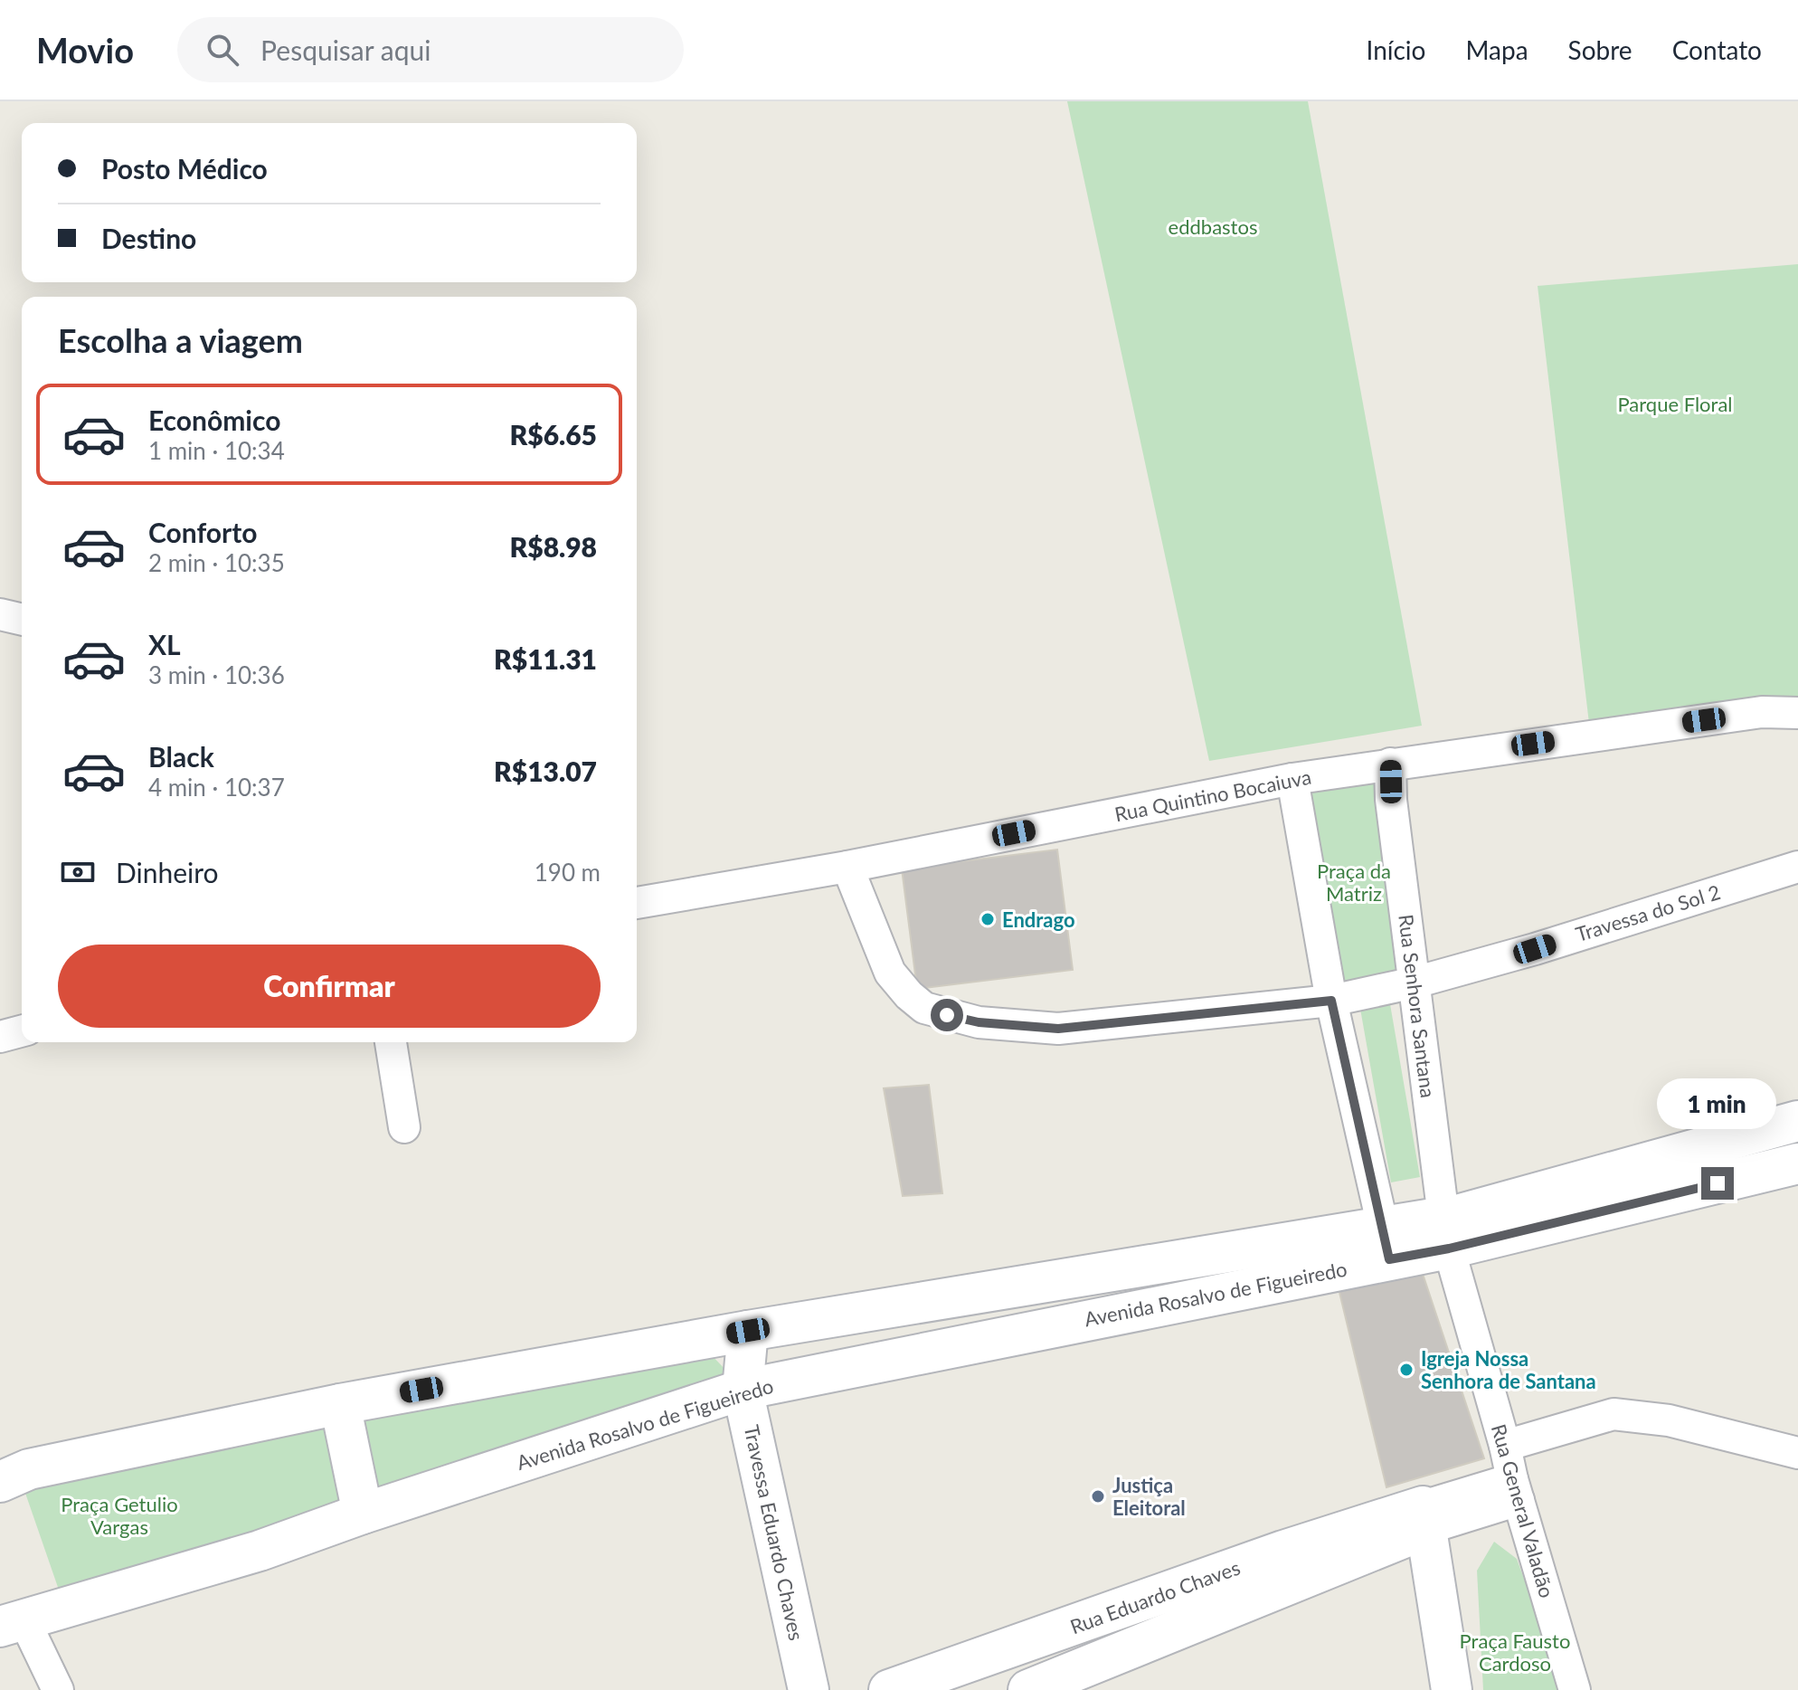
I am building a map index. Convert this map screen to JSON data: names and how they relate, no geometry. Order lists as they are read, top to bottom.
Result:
{
  "streets": {
    "main road": ["Avenida Rosalvo de Figueiredo", "Travessa Eduardo Chaves", "Rua Eduardo Chaves"],
    "street": [
      "Rua Quintino Bocaiuva",
      "Travessa do Sol 2",
      "Rua Senhora Santana",
      "Rua General Valadão"
    ]
  },
  "crossings": [
    ["Rua Quintino Bocaiuva", "Travessa do Sol 2"],
    ["Rua Quintino Bocaiuva", "Rua Senhora Santana"],
    ["Travessa do Sol 2", "Rua Senhora Santana"],
    ["Rua Senhora Santana", "Avenida Rosalvo de Figueiredo"],
    ["Rua Senhora Santana", "Rua General Valadão"],
    ["Avenida Rosalvo de Figueiredo", "Rua General Valadão"],
    ["Avenida Rosalvo de Figueiredo", "Travessa Eduardo Chaves"]
  ],
  "parks": [
    "eddbastos",
    "Parque Floral",
    "Praça da Matriz",
    "Praça Getulio Vargas",
    "Praça Fausto Cardoso"
  ],
  "places": ["Endrago", "Igreja Nossa Senhora de Santana", "Justiça Eleitoral"],
  "page": {
    "header": "Movio",
    "search": "Pesquisar aqui",
    "nav": [
      "Início",
      "Mapa",
      "Sobre",
      "Contato"
    ],
    "banner": ["Posto Médico", "Destino"],
    "heading": "Escolha a viagem",
    "list": [
      {
        "name": "Econômico",
        "note": "1 min · 10:34",
        "value": "R$6.65"
      },
      {
        "name": "Conforto",
        "note": "2 min · 10:35",
        "value": "R$8.98"
      },
      {
        "name": "XL",
        "note": "3 min · 10:36",
        "value": "R$11.31"
      },
      {
        "name": "Black",
        "note": "4 min · 10:37",
        "value": "R$13.07"
      }
    ],
    "pay": ["Dinheiro", "190 m"],
    "buttons": "Confirmar",
    "bubble": "1 min"
  }
}
